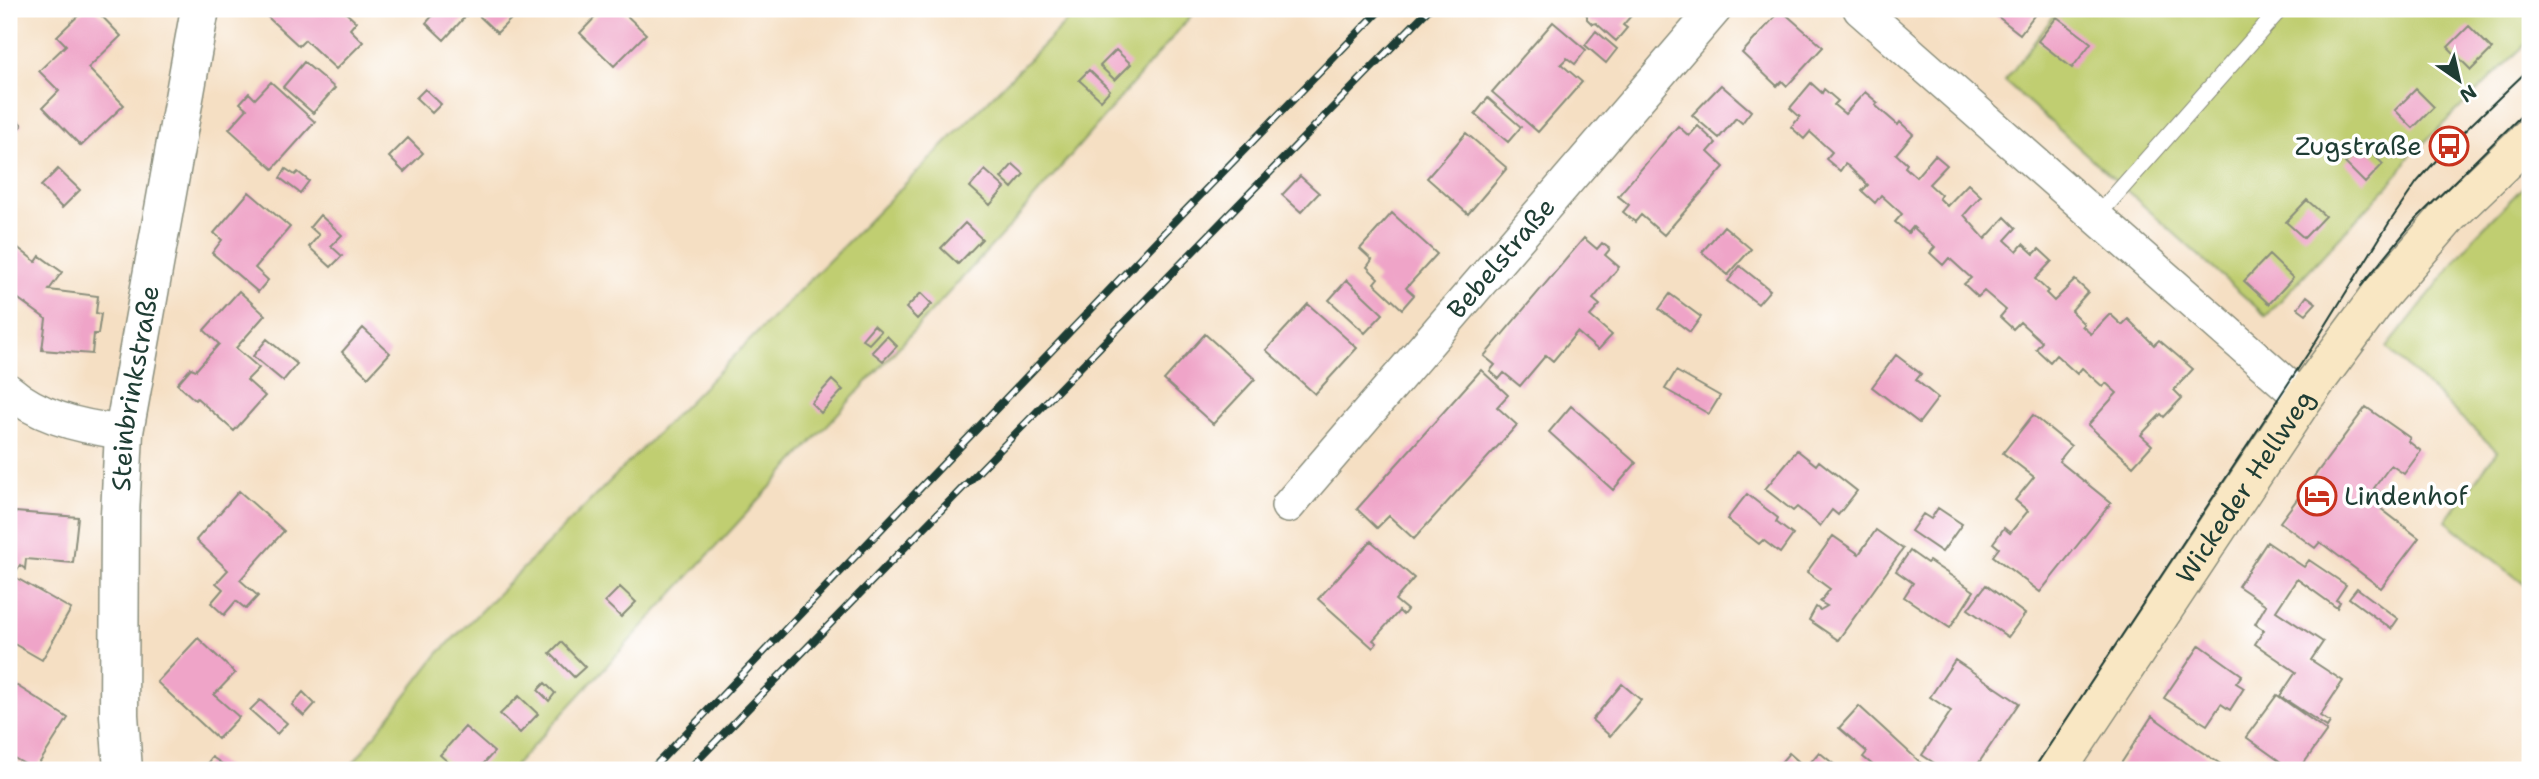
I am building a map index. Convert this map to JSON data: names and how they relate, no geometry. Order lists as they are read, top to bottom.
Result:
{
  "streets": {
    "main road": ["Wickeder Hellweg"],
    "street": ["Bebelstraße", "Steinbrinkstraße"]
  },
  "places": {
    "bus stop": ["Zugstraße"],
    "hotel": ["Lindenhof"]
  },
  "north": "bottom right"
}
